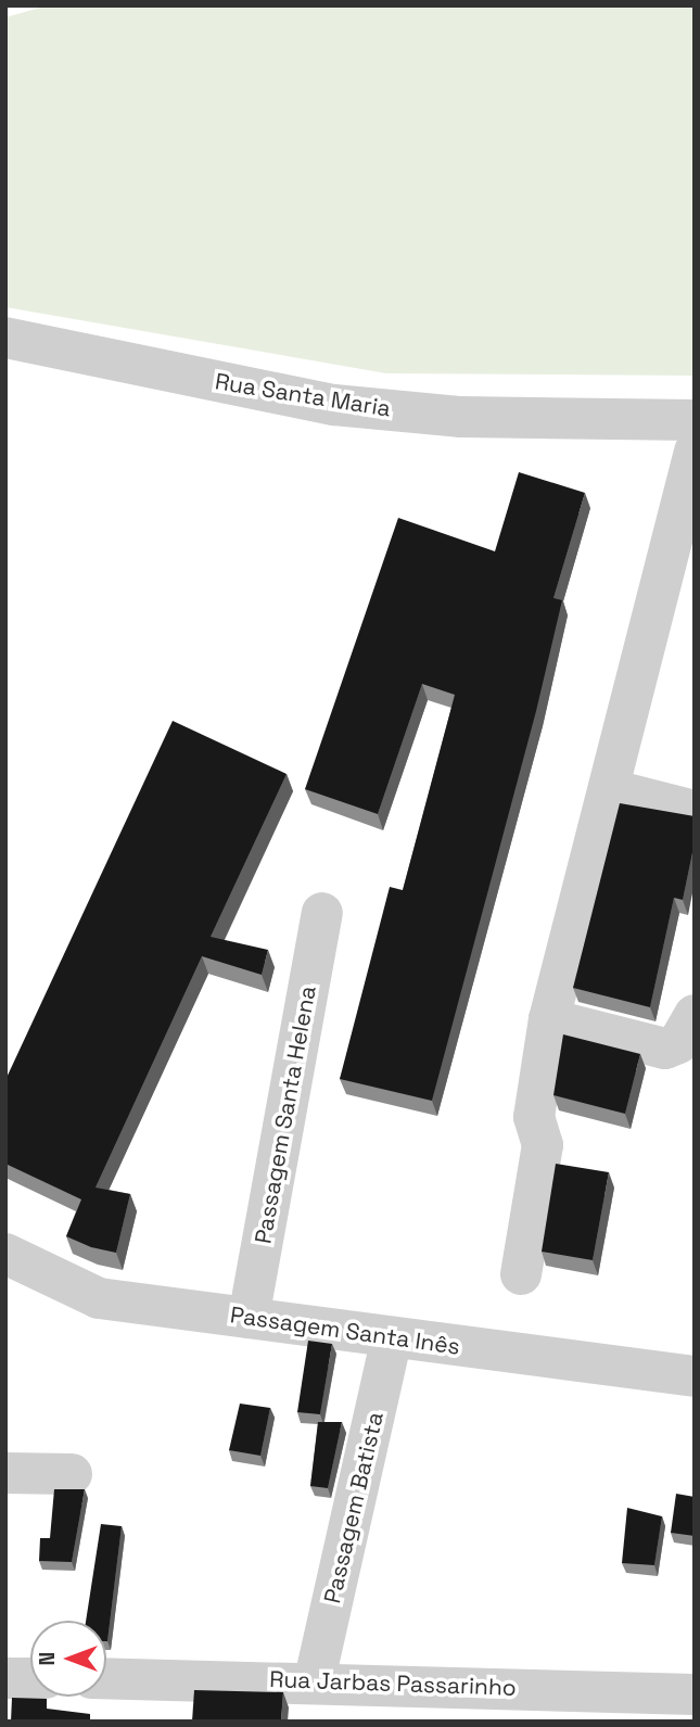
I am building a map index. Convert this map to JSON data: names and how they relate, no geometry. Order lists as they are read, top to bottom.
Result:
{
  "streets": {
    "street": [
      "Rua Santa Maria",
      "Passagem Santa Helena",
      "Passagem Santa Inês",
      "Passagem Batista",
      "Rua Jarbas Passarinho"
    ]
  },
  "crossings": [
    ["Passagem Santa Helena", "Passagem Santa Inês"],
    ["Passagem Santa Inês", "Passagem Batista"],
    ["Passagem Batista", "Rua Jarbas Passarinho"]
  ],
  "north": "left"
}
